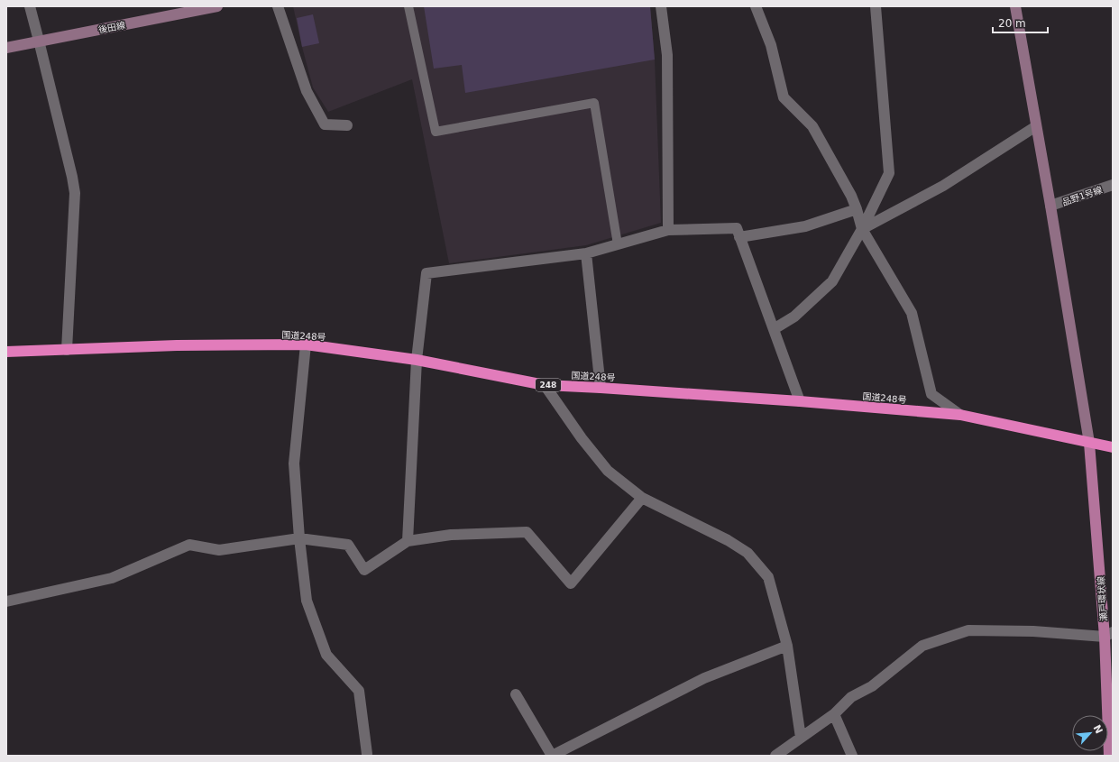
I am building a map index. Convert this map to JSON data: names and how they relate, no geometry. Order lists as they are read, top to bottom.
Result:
{
  "streets": {
    "highway": ["国道248号", "248"],
    "main road": ["瀬戸環状線"],
    "street": ["後田線", "品野1号線"]
  },
  "crossings": [
    ["国道248号", "瀬戸環状線"]
  ],
  "scale_bar": "20 m",
  "north": "top right"
}
